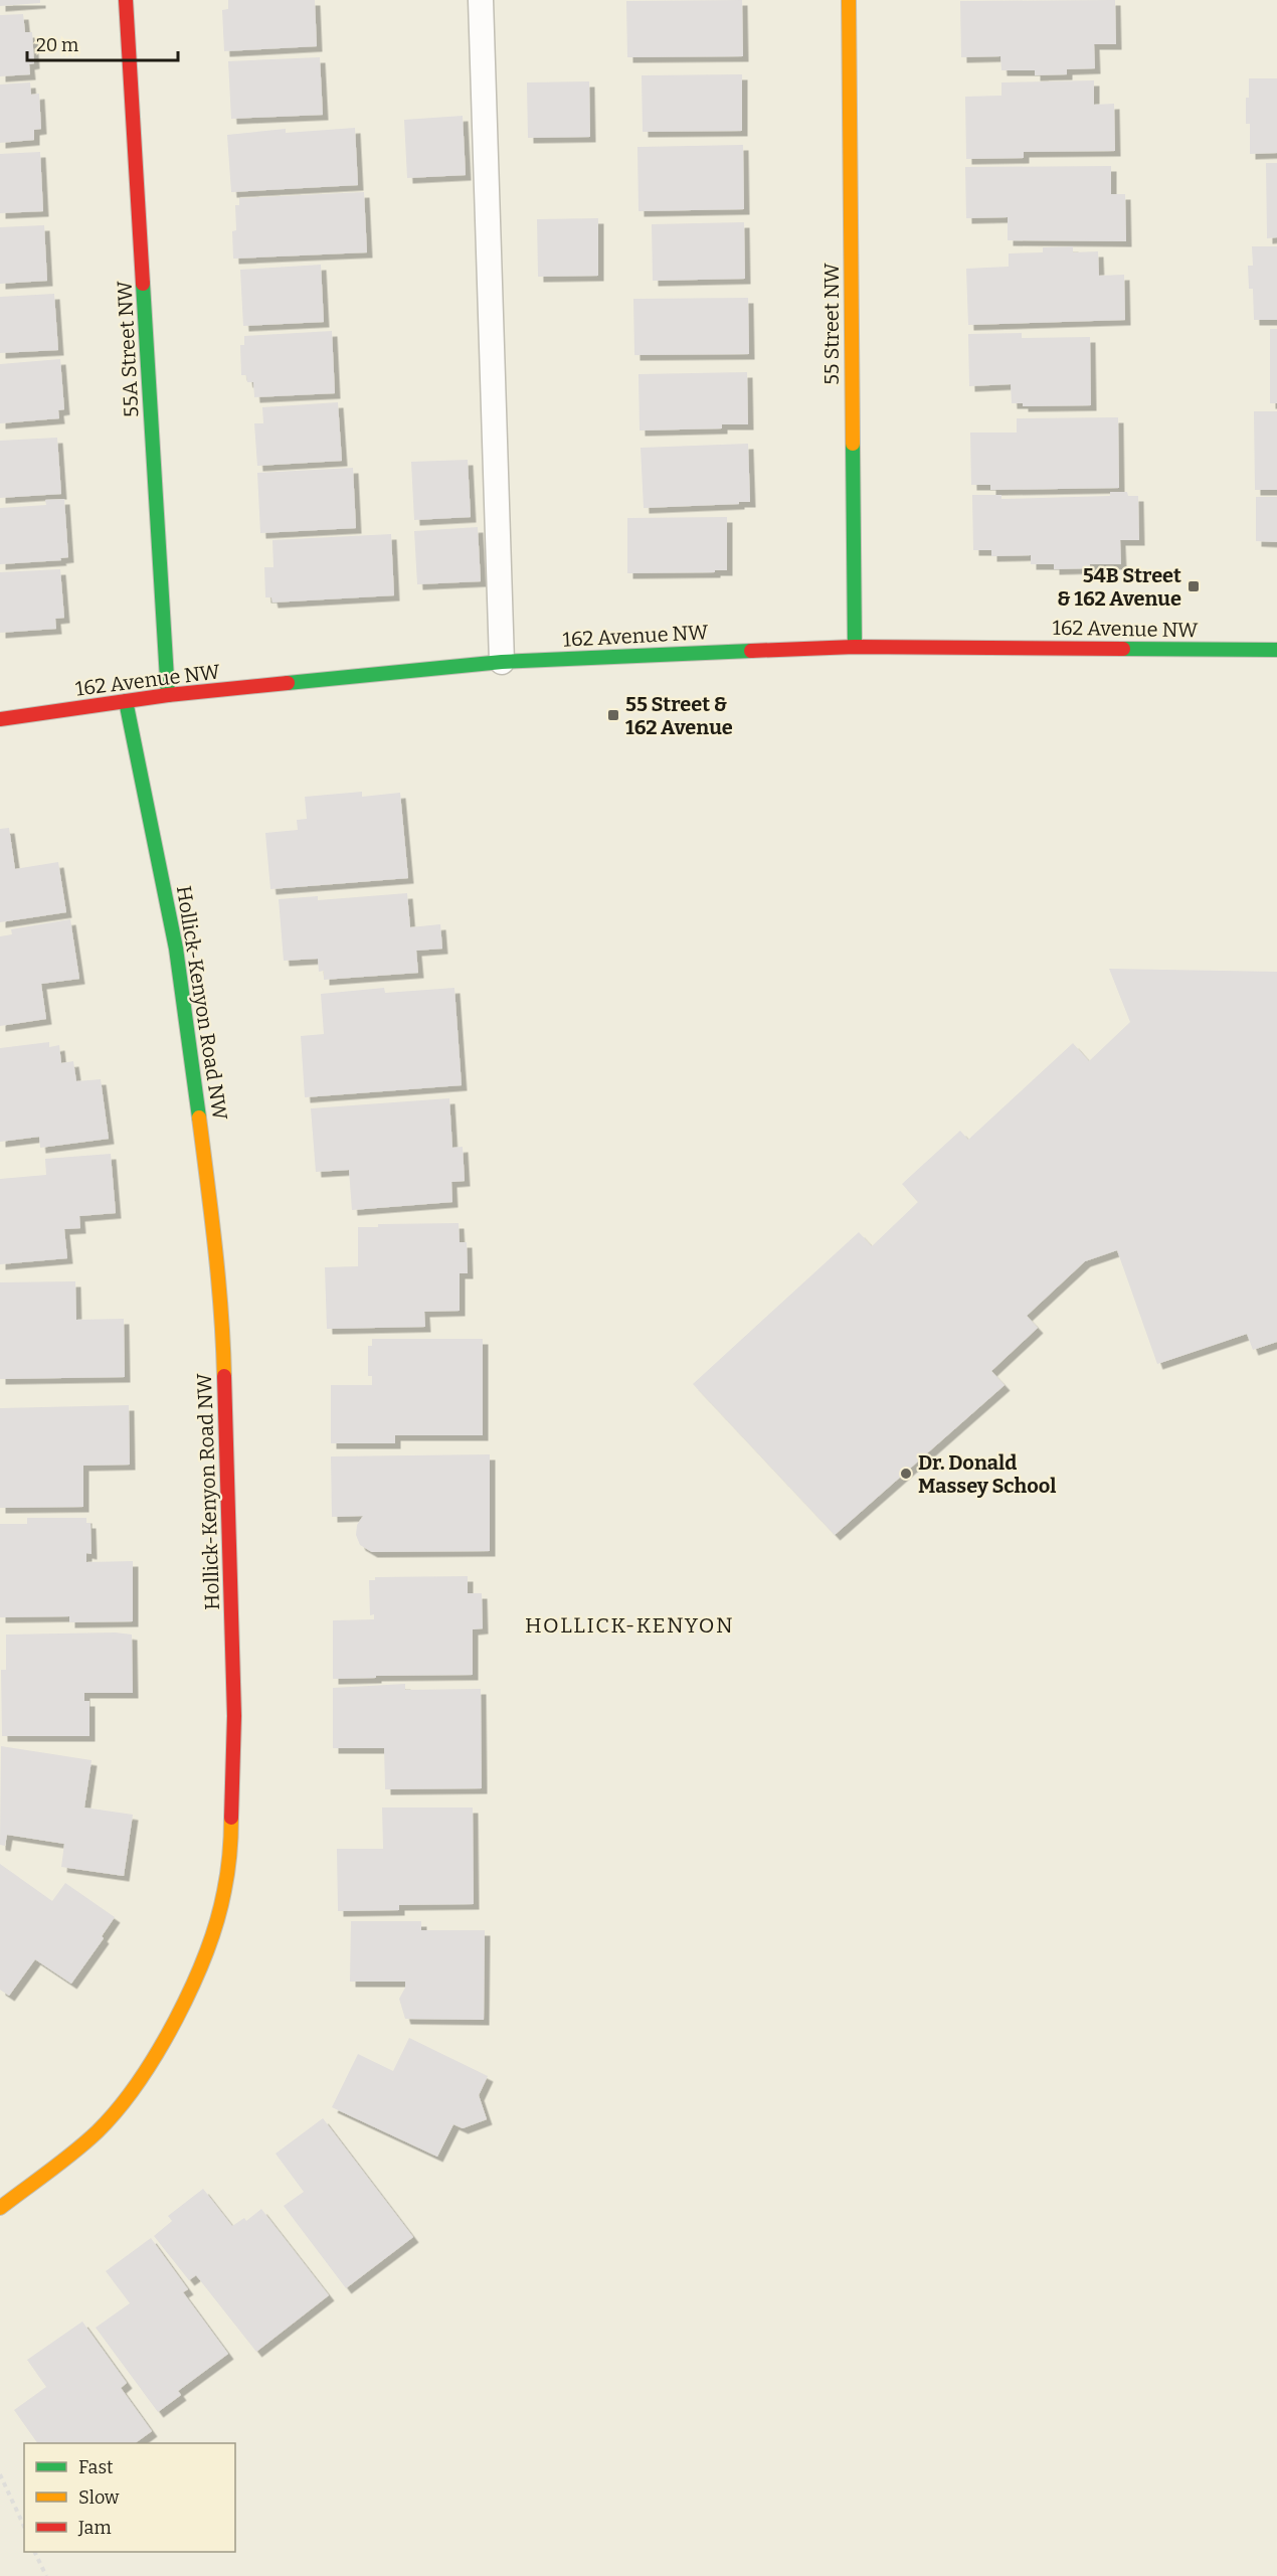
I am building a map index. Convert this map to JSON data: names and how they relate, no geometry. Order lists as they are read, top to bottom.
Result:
{
  "streets": {
    "street": [
      "55 Street NW",
      "55A Street NW",
      "162 Avenue NW",
      "Hollick-Kenyon Road NW"
    ]
  },
  "crossings": [
    ["55 Street NW", "162 Avenue NW"],
    ["55A Street NW", "162 Avenue NW"],
    ["162 Avenue NW", "Hollick-Kenyon Road NW"]
  ],
  "districts": ["HOLLICK-KENYON"],
  "places": {
    "transit": ["54B Street & 162 Avenue", "55 Street & 162 Avenue"],
    "other": ["Dr. Donald Massey School"]
  },
  "legend": ["Fast", "Slow", "Jam"],
  "scale_bar": "20 m"
}
